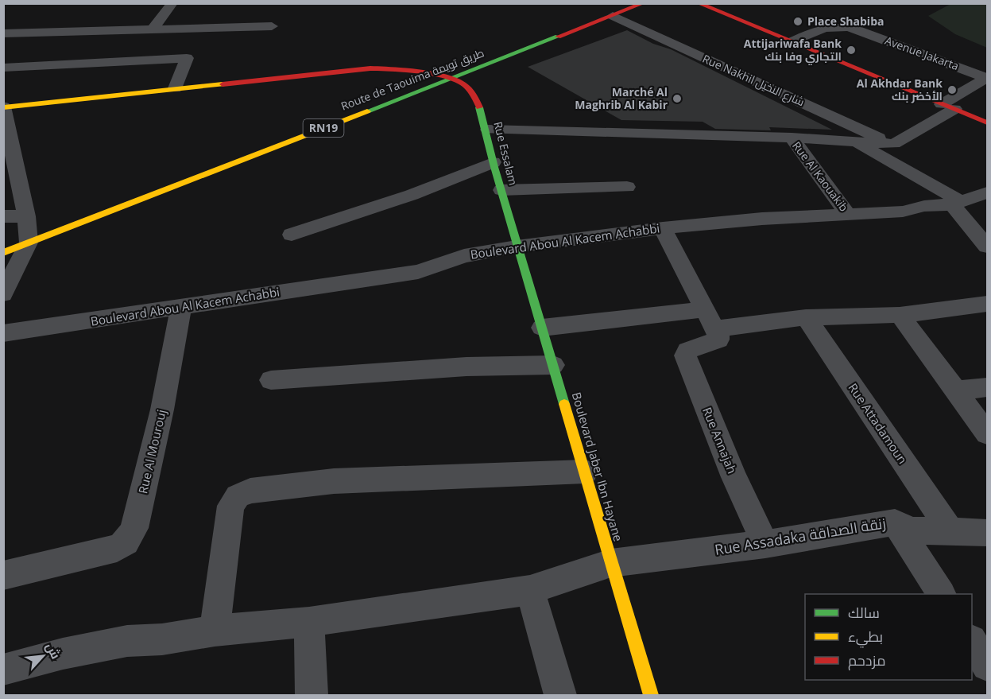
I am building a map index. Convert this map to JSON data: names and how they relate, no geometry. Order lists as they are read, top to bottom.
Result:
{
  "streets": {
    "main road": [
      "Route de Taouima طريق تويمة",
      "RN19",
      "Rue Essalam",
      "Boulevard Jaber Ibn Hayane"
    ],
    "street": [
      "Avenue Jakarta",
      "Rue Nakhil شارع النخيل",
      "Rue Al Kaouakib",
      "Boulevard Abou Al Kacem Achabbi",
      "Rue Attadamoun",
      "Rue Annajah",
      "Rue Al Mourouj",
      "Rue Assadaka زنقة الصداقة"
    ]
  },
  "crossings": [
    ["Route de Taouima طريق تويمة", "Rue Nakhil شارع النخيل"],
    ["Route de Taouima طريق تويمة", "Rue Essalam"],
    ["Rue Essalam", "Boulevard Abou Al Kacem Achabbi"],
    ["Rue Essalam", "Boulevard Jaber Ibn Hayane"],
    ["Rue Al Kaouakib", "Boulevard Abou Al Kacem Achabbi"],
    ["Boulevard Abou Al Kacem Achabbi", "Rue Al Mourouj"],
    ["Boulevard Abou Al Kacem Achabbi", "Boulevard Jaber Ibn Hayane"],
    ["Rue Attadamoun", "Rue Assadaka زنقة الصداقة"],
    ["Rue Annajah", "Rue Assadaka زنقة الصداقة"],
    ["Boulevard Jaber Ibn Hayane", "Rue Assadaka زنقة الصداقة"]
  ],
  "places": [
    "Place Shabiba",
    "Attijariwafa Bank التجاري وفا بنك",
    "Al Akhdar Bank الأخضر بنك",
    "Marché Al Maghrib Al Kabir"
  ],
  "legend": ["سالك", "بطيء", "مزدحم"],
  "north": "top right"
}
